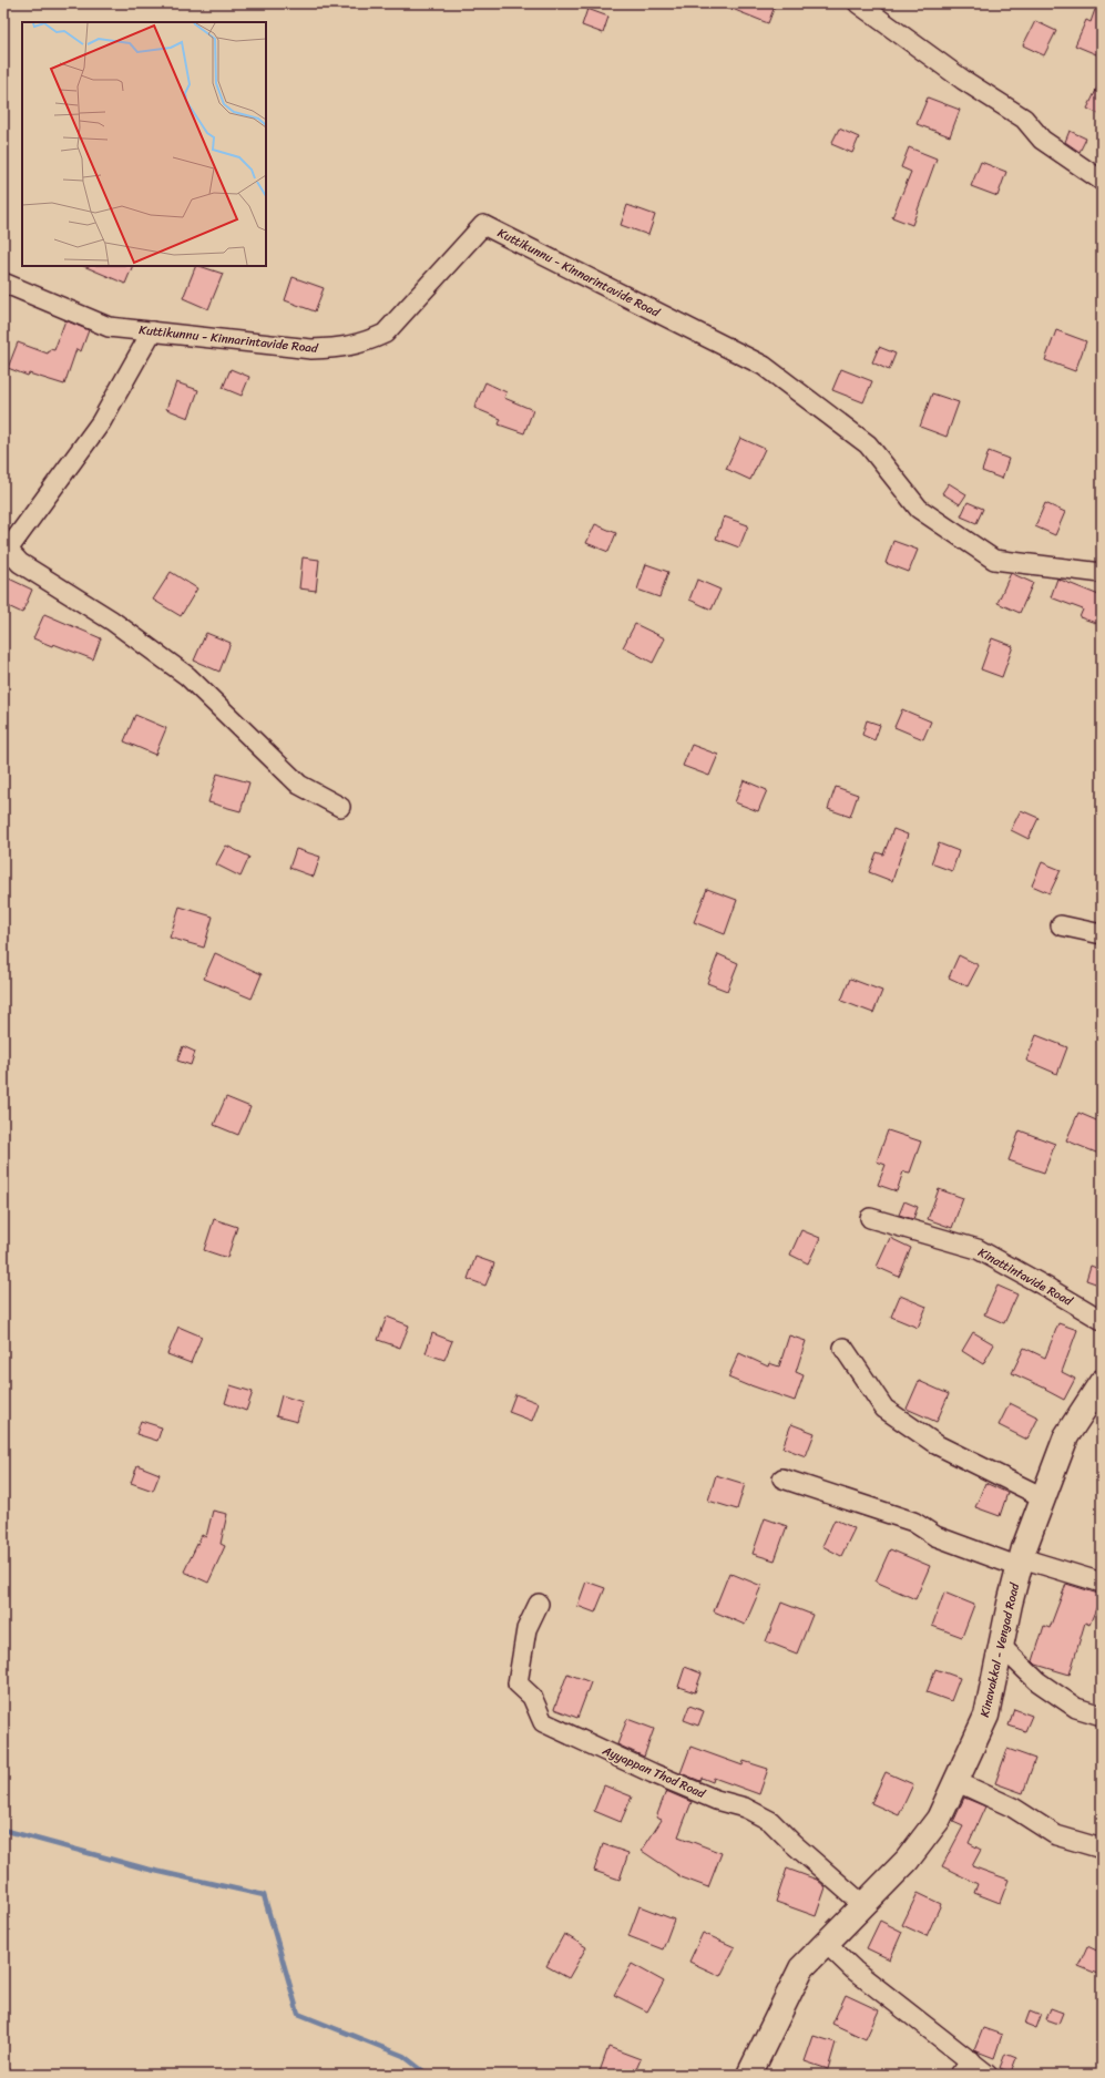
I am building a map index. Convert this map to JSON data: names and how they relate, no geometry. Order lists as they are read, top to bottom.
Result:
{
  "streets": {
    "main road": ["Kinavakkal - Vengad Road"],
    "street": ["Kuttikunnu - Kinnarintavide Road", "Kinattintavide Road", "Ayyappan Thod Road"]
  },
  "crossings": [
    ["Kinavakkal - Vengad Road", "Ayyappan Thod Road"]
  ]
}
